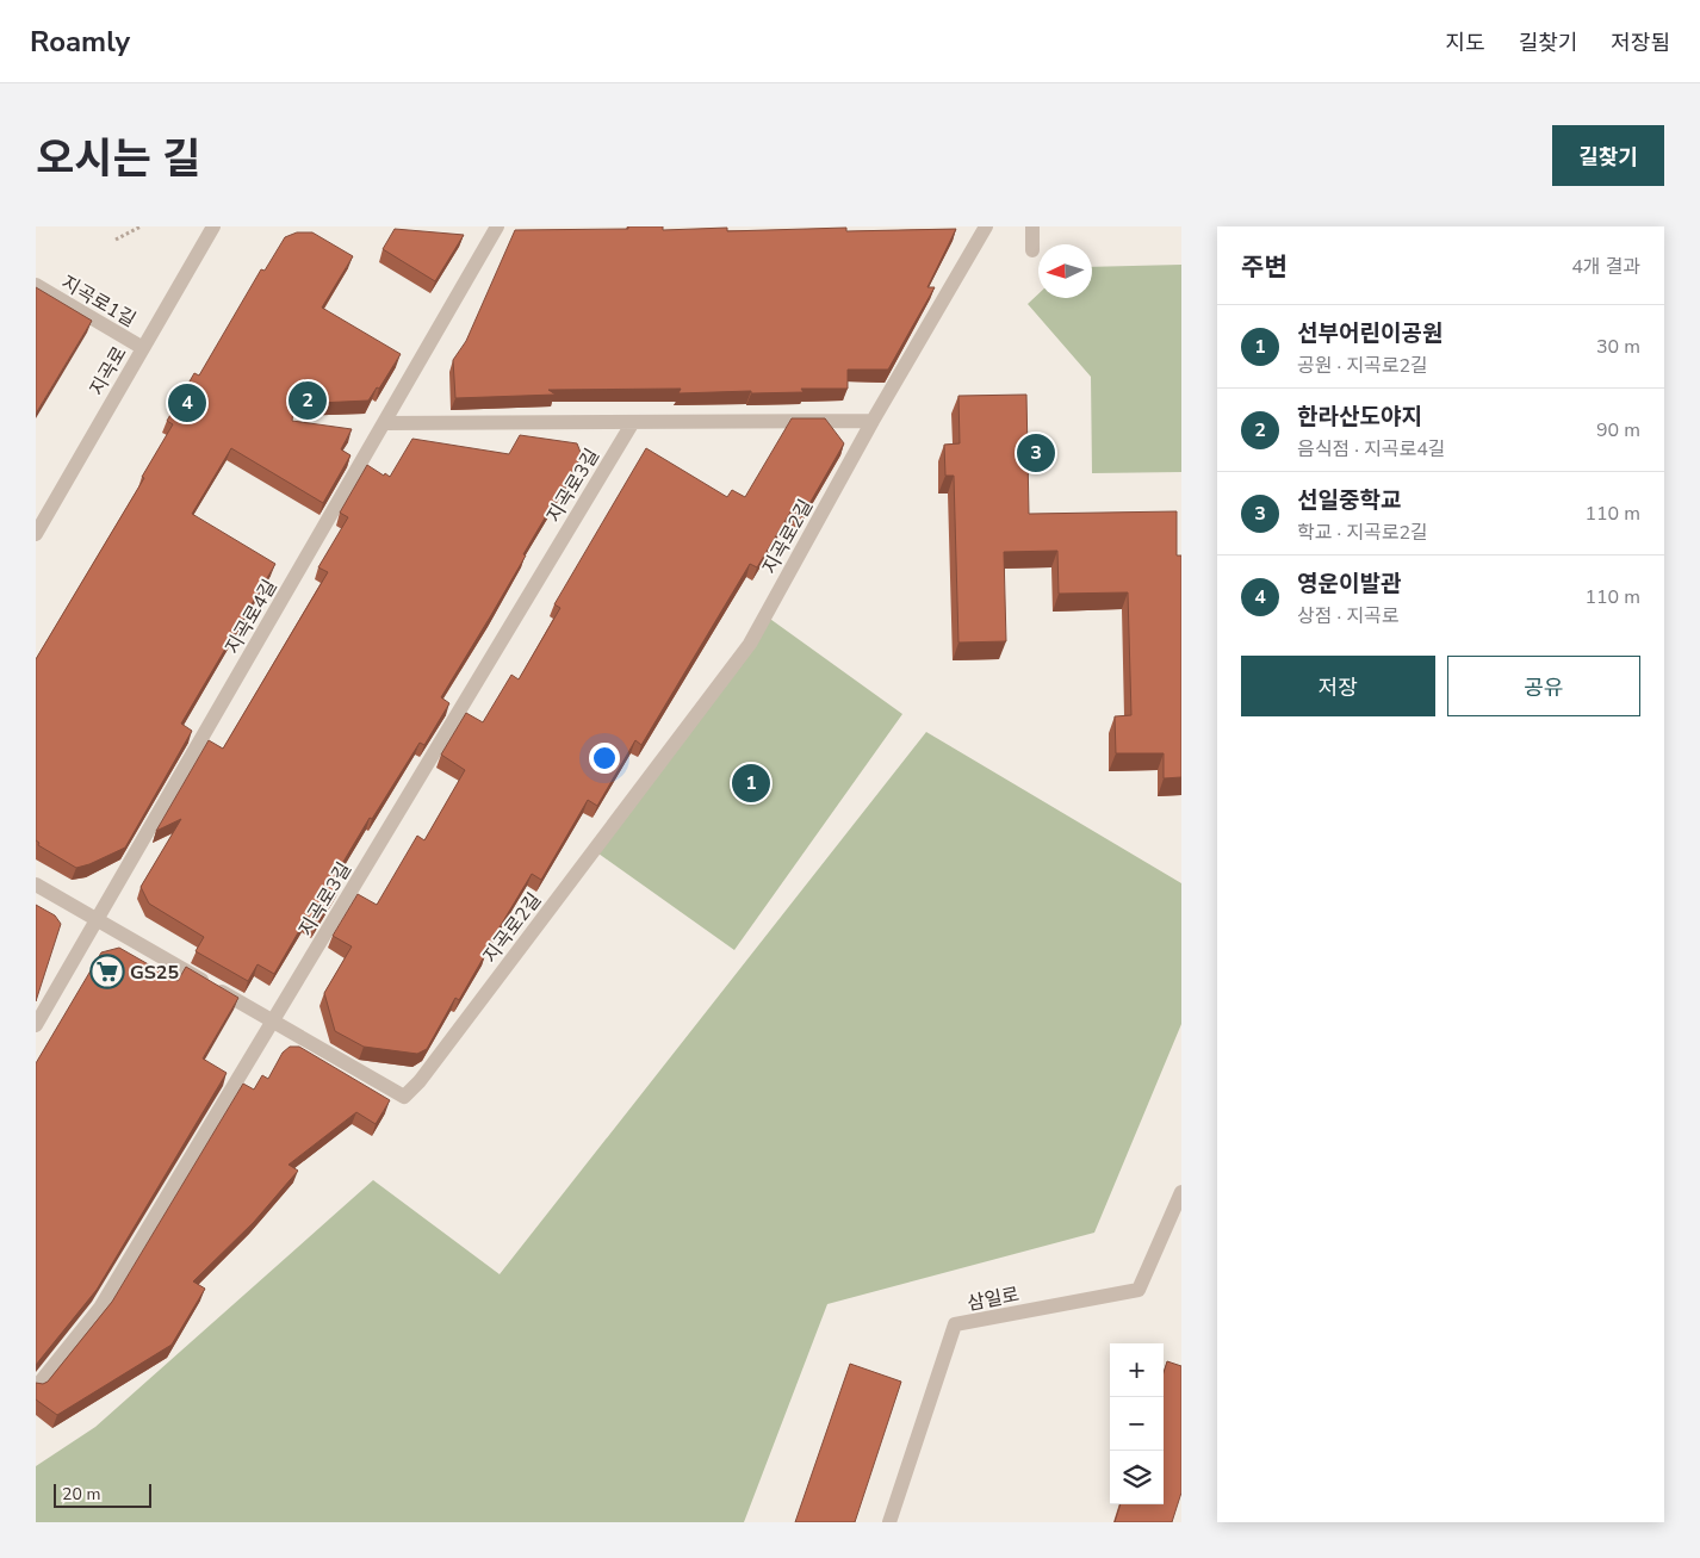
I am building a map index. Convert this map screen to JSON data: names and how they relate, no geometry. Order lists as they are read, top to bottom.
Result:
{
  "streets": {
    "street": [
      "지곡로1길",
      "지곡로",
      "지곡로3길",
      "지곡로2길",
      "지곡로4길",
      "삼일로"
    ]
  },
  "crossings": [
    ["지곡로1길", "지곡로"],
    ["지곡로3길", "지곡로2길"],
    ["지곡로2길", "지곡로4길"]
  ],
  "places": {
    "supermarket": ["GS25"]
  },
  "scale_bar": "20 m",
  "north": "left",
  "page": {
    "header": "Roamly",
    "nav": ["지도", "길찾기", "저장됨"],
    "title": "오시는 길",
    "buttons": [
      "길찾기",
      ["저장", "공유"]
    ],
    "heading": ["주변", "4개 결과"],
    "list": [
      {
        "mark": "1",
        "name": "선부어린이공원",
        "note": "공원 · 지곡로2길",
        "value": "30 m"
      },
      {
        "mark": "2",
        "name": "한라산도야지",
        "note": "음식점 · 지곡로4길",
        "value": "90 m"
      },
      {
        "mark": "3",
        "name": "선일중학교",
        "note": "학교 · 지곡로2길",
        "value": "110 m"
      },
      {
        "mark": "4",
        "name": "영운이발관",
        "note": "상점 · 지곡로",
        "value": "110 m"
      }
    ],
    "pins": [
      "2",
      "4",
      "3",
      "1"
    ],
    "map_buttons": ["+", "−"],
    "scale": "20 m"
  }
}
